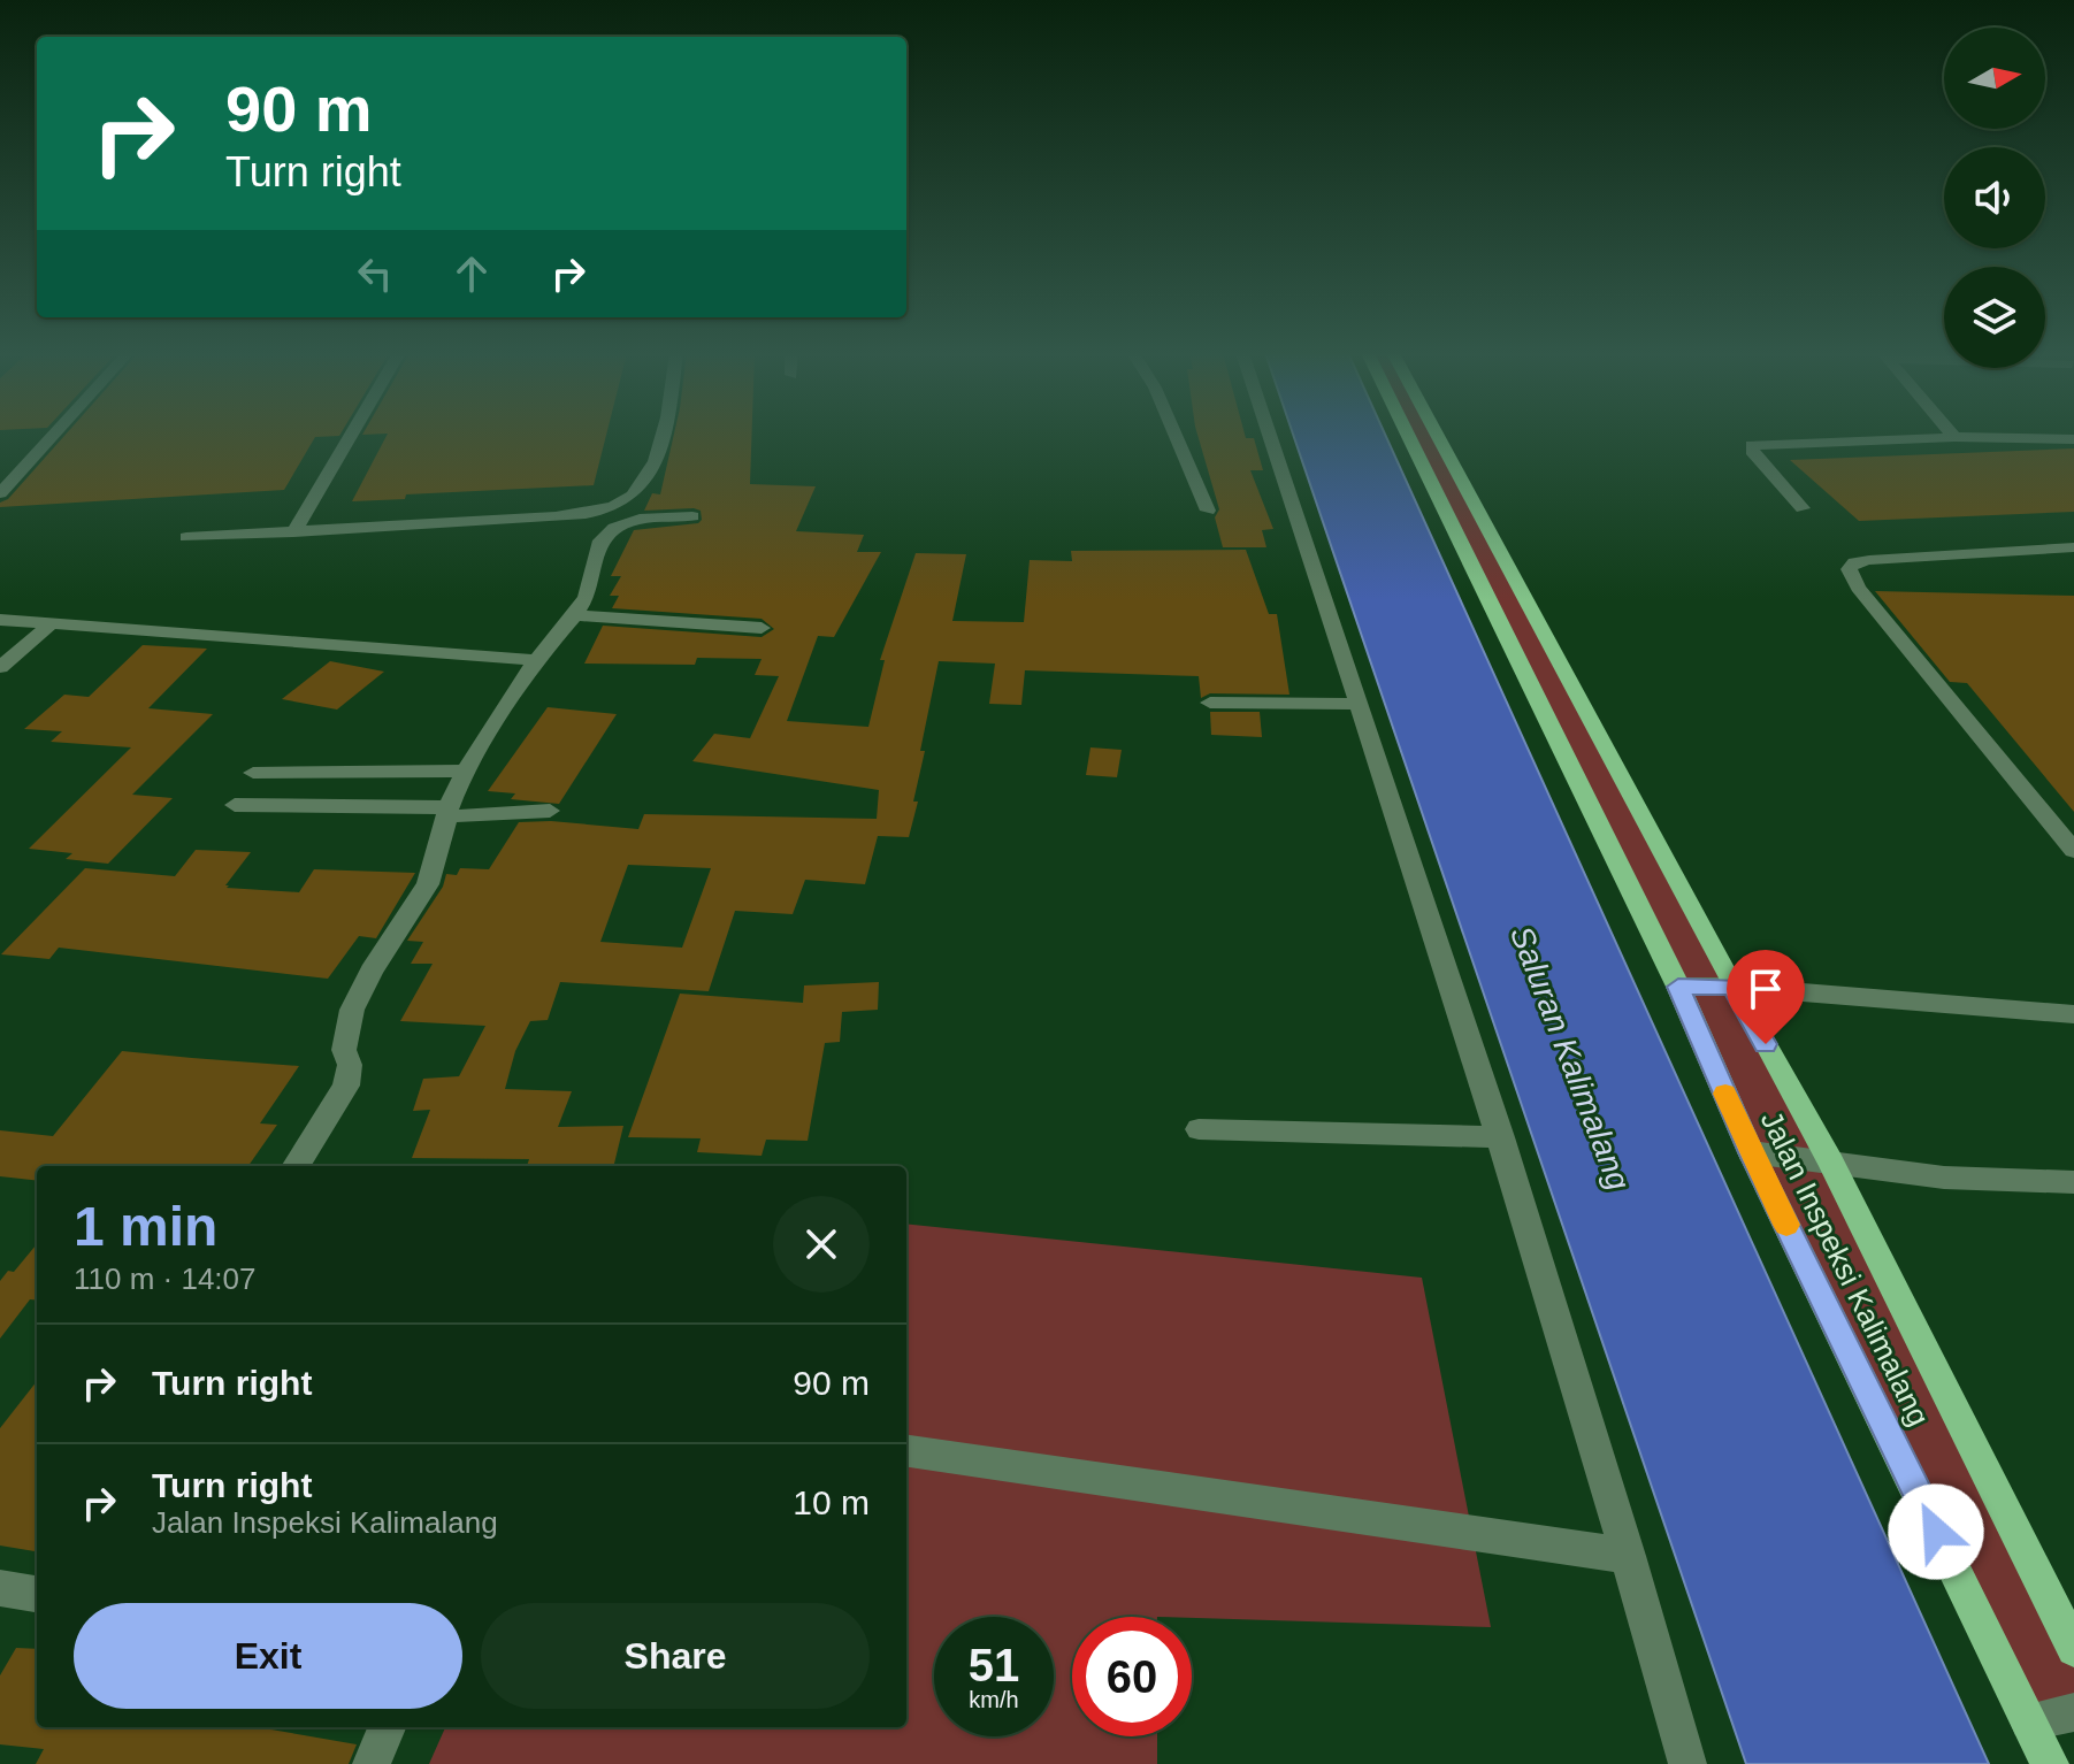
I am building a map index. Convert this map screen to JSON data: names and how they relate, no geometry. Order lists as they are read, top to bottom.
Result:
{
  "streets": {
    "main road": ["Jalan Inspeksi Kalimalang"]
  },
  "water": ["Saluran Kalimalang"],
  "north": "right",
  "page": {
    "turn": ["90 m", "Turn right"],
    "heading": ["1 min", "110 m · 14:07"],
    "list": [
      {
        "name": "Turn right",
        "value": "90 m"
      },
      {
        "name": "Turn right",
        "note": "Jalan Inspeksi Kalimalang",
        "value": "10 m"
      }
    ],
    "buttons": ["Exit", "Share"],
    "speed": "51 km/h",
    "limit": "60"
  }
}
